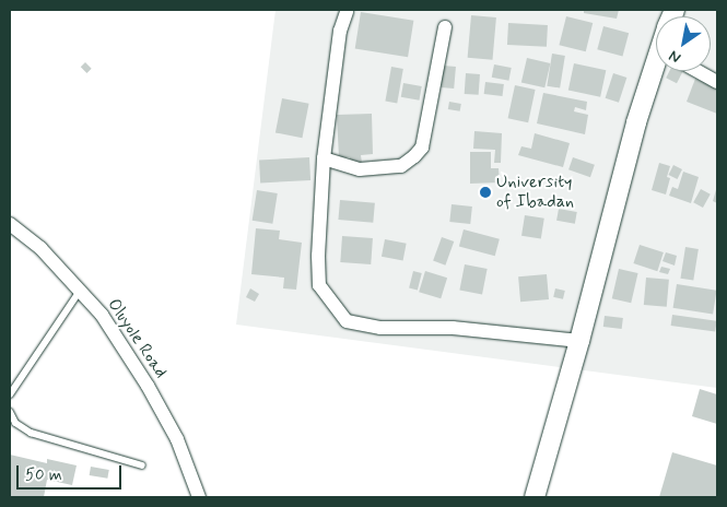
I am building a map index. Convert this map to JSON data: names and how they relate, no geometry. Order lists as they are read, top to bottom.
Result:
{
  "streets": {
    "street": ["Oluyole Road"]
  },
  "places": ["University of Ibadan"],
  "scale_bar": "50 m",
  "north": "bottom left"
}
